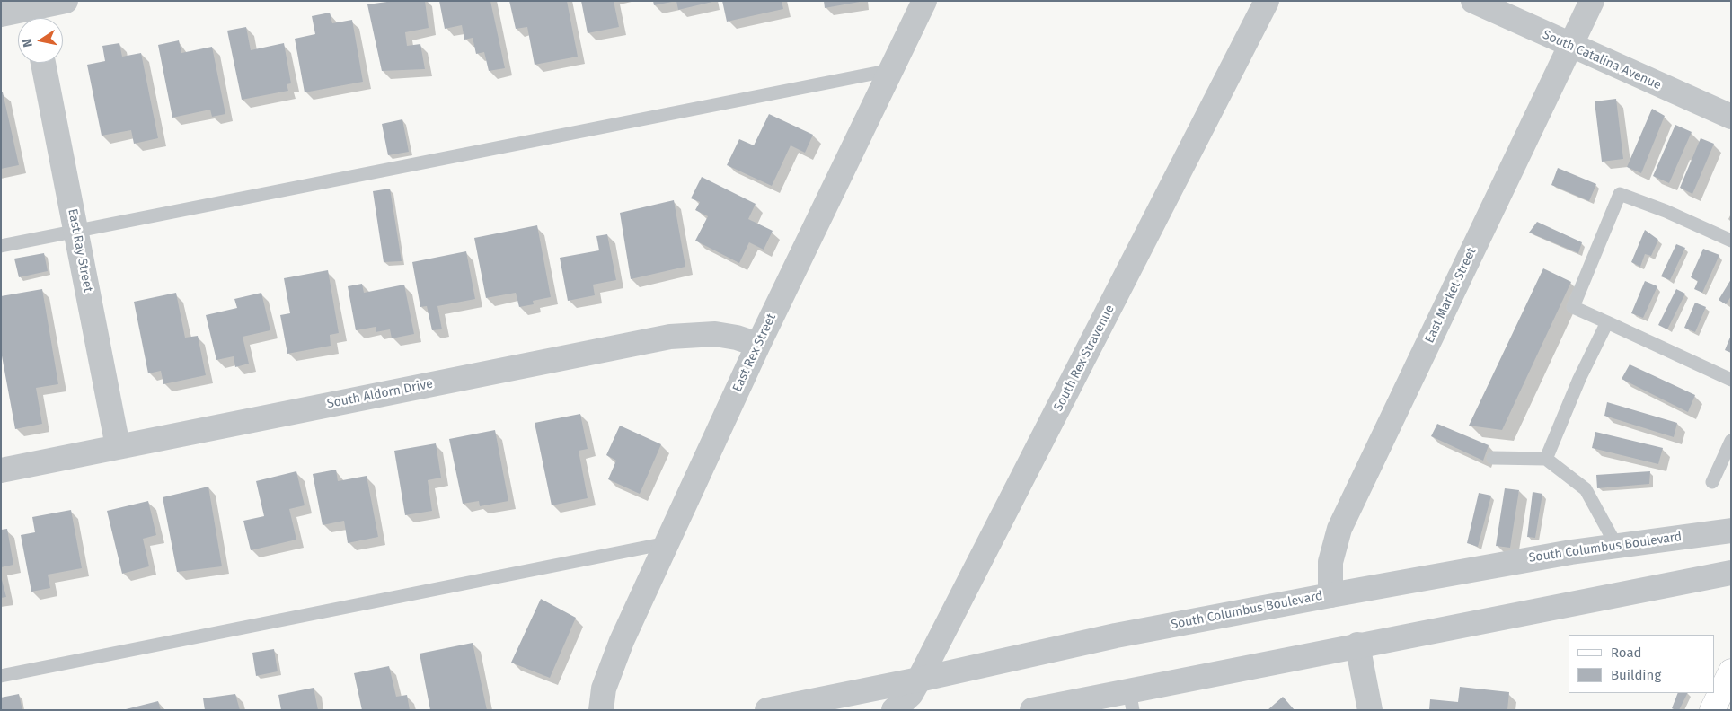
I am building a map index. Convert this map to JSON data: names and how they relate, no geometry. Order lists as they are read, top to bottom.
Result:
{
  "streets": {
    "street": [
      "South Catalina Avenue",
      "East Ray Street",
      "East Market Street",
      "East Rex Street",
      "South Rex Stravenue",
      "South Aldorn Drive",
      "South Columbus Boulevard"
    ]
  },
  "crossings": [
    ["South Catalina Avenue", "East Market Street"],
    ["East Ray Street", "South Aldorn Drive"],
    ["East Market Street", "South Columbus Boulevard"],
    ["East Rex Street", "South Aldorn Drive"],
    ["South Rex Stravenue", "South Columbus Boulevard"]
  ],
  "legend": ["Road", "Building"],
  "north": "left"
}
